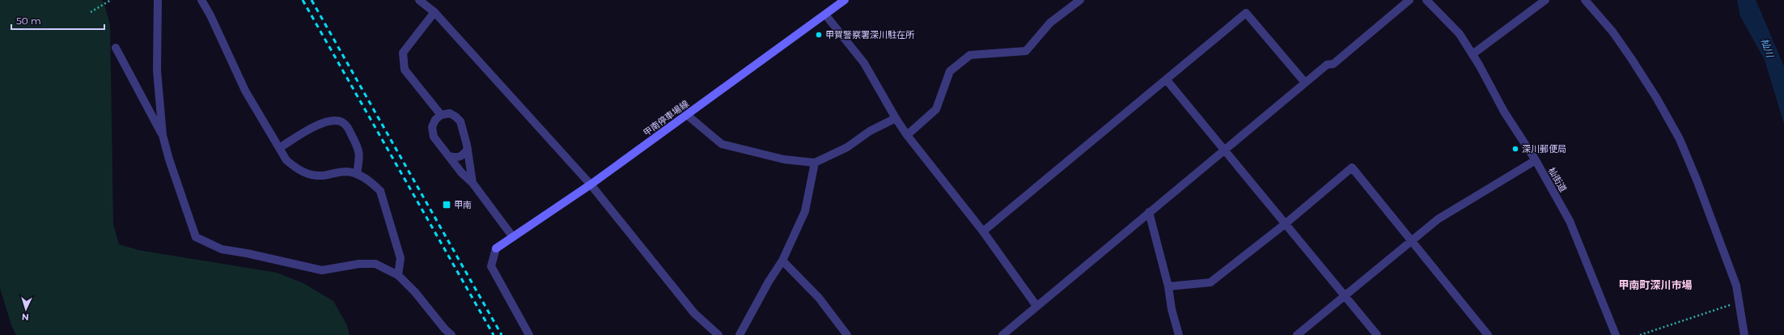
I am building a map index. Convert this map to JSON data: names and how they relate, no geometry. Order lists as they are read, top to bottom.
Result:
{
  "streets": {
    "main road": ["甲南停車場線"],
    "street": ["杣街道"]
  },
  "districts": ["甲南町深川市場"],
  "water": ["杣川"],
  "places": {
    "other": ["甲賀警察署深川駐在所", "深川郵便局"],
    "transit": ["甲南"]
  },
  "scale_bar": "50 m",
  "north": "bottom"
}
